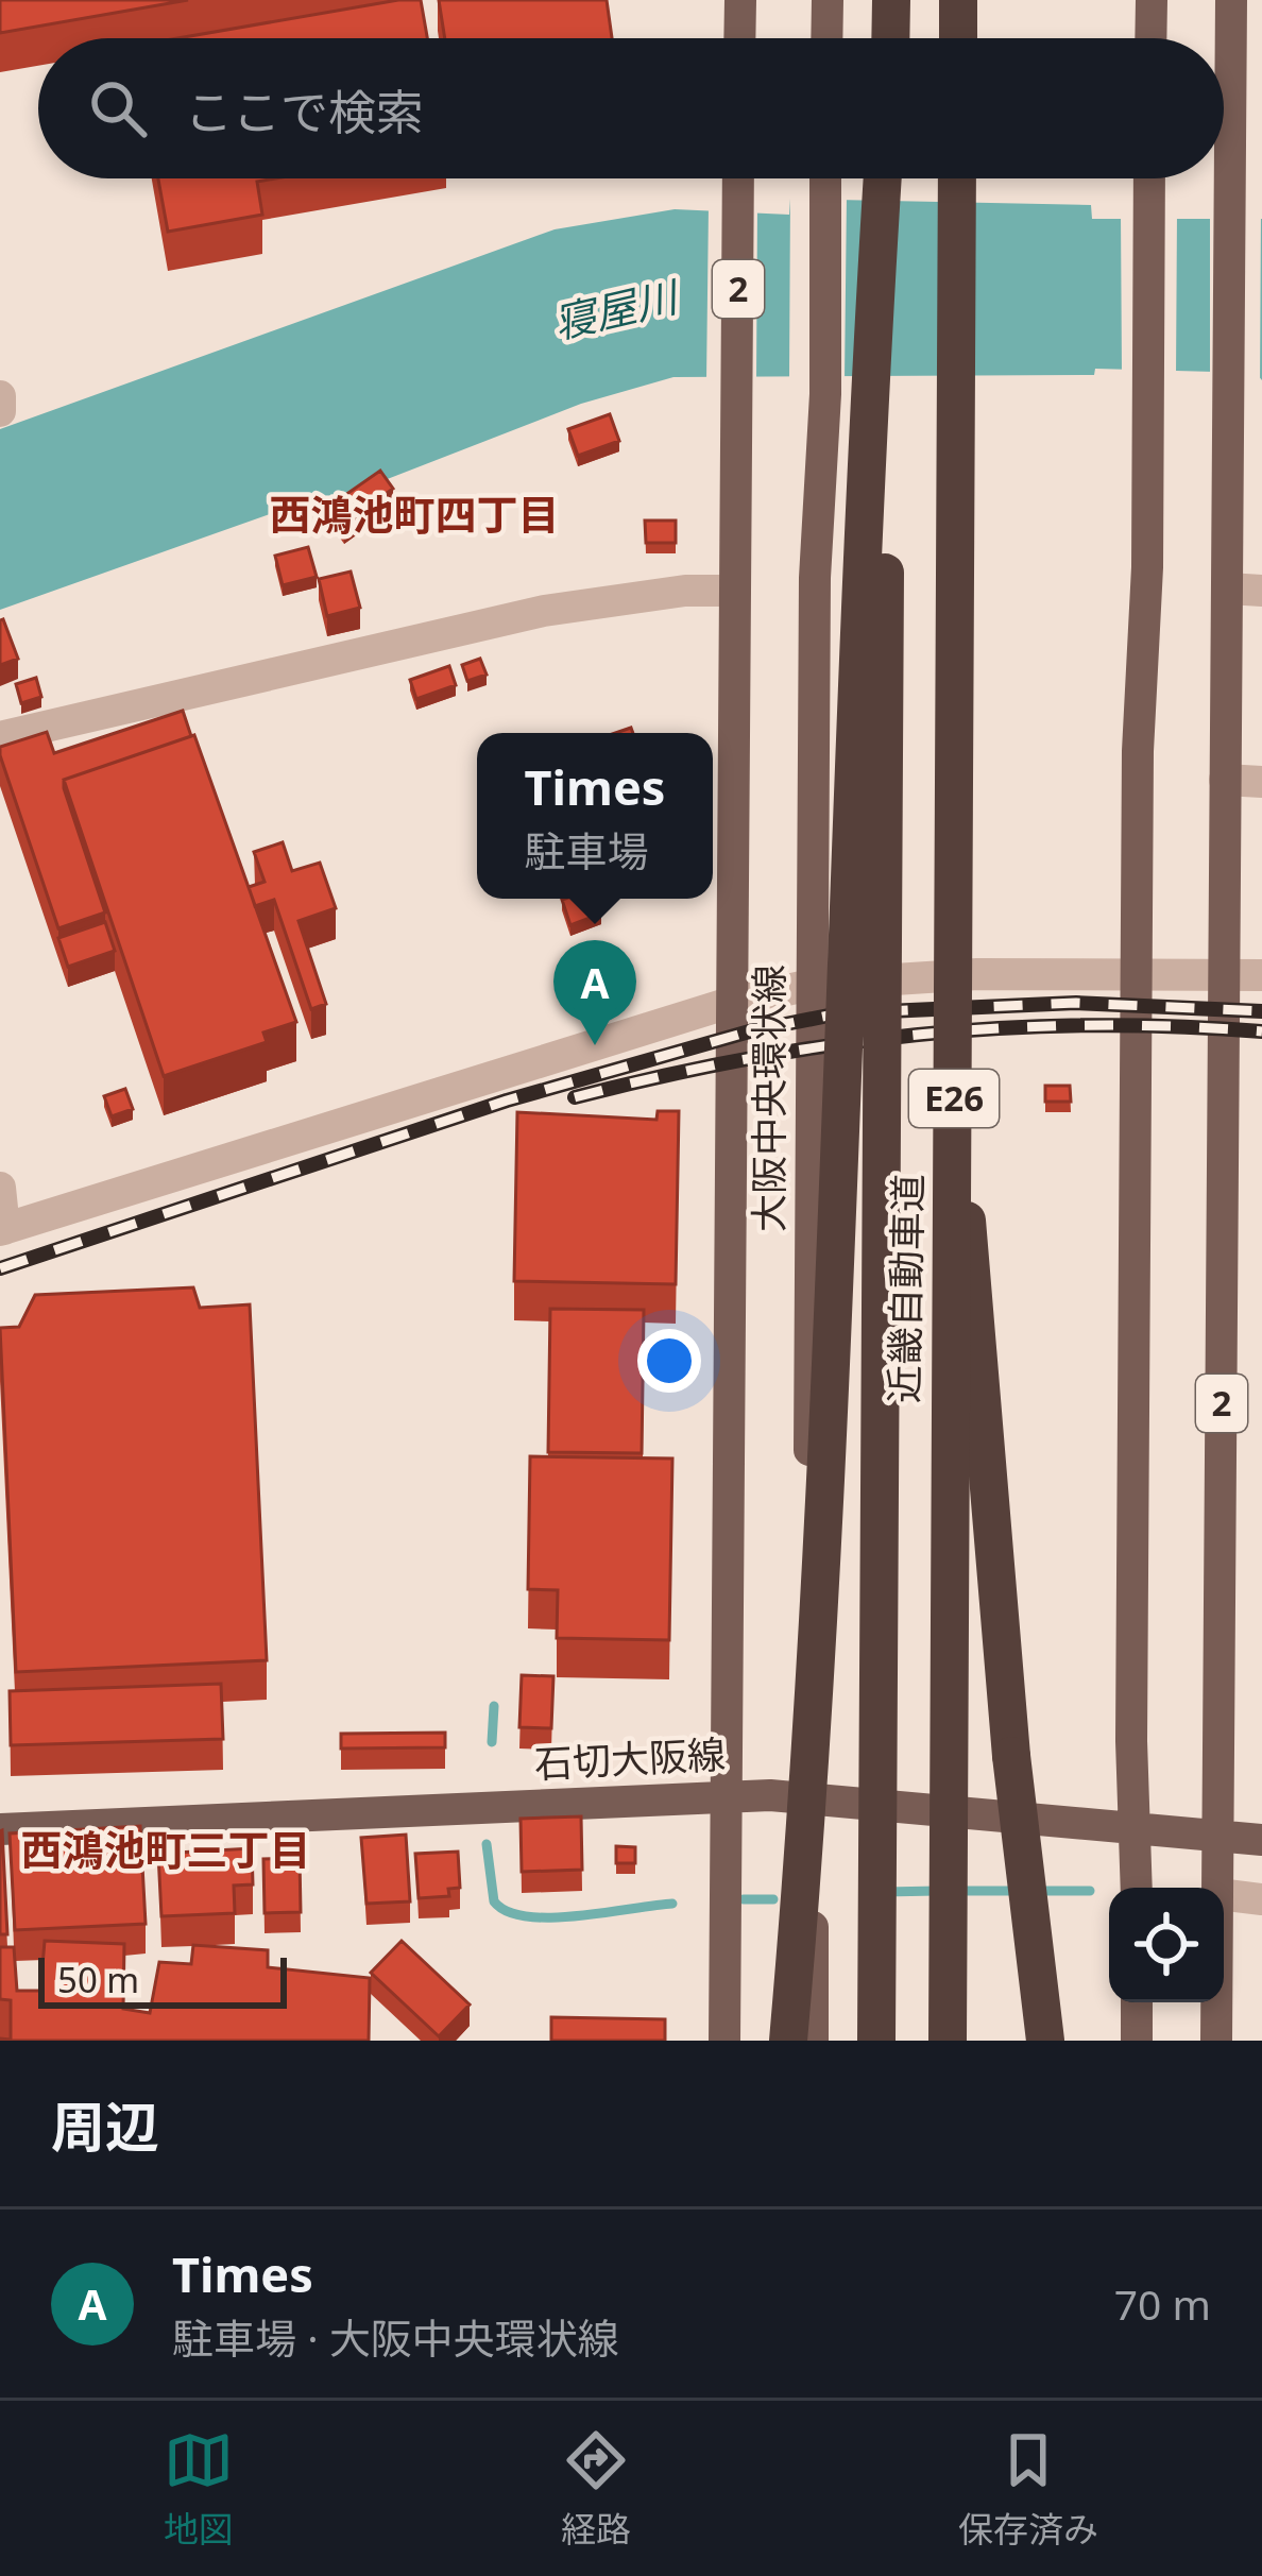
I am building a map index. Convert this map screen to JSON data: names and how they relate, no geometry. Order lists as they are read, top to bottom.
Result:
{
  "streets": {
    "highway": ["E26", "近畿自動車道"],
    "main road": ["2", "大阪中央環状線", "石切大阪線"]
  },
  "crossings": [
    ["2", "石切大阪線"],
    ["大阪中央環状線", "石切大阪線"]
  ],
  "districts": ["西鴻池町四丁目", "西鴻池町三丁目"],
  "water": ["寝屋川"],
  "scale_bar": "50 m",
  "page": {
    "search": "ここで検索",
    "popup": ["Times", "駐車場"],
    "pins": "A",
    "scale": "50 m",
    "heading": "周辺",
    "list": [
      {
        "mark": "A",
        "name": "Times",
        "note": "駐車場 · 大阪中央環状線",
        "value": "70 m"
      }
    ],
    "nav": ["地図", "経路", "保存済み"]
  }
}
